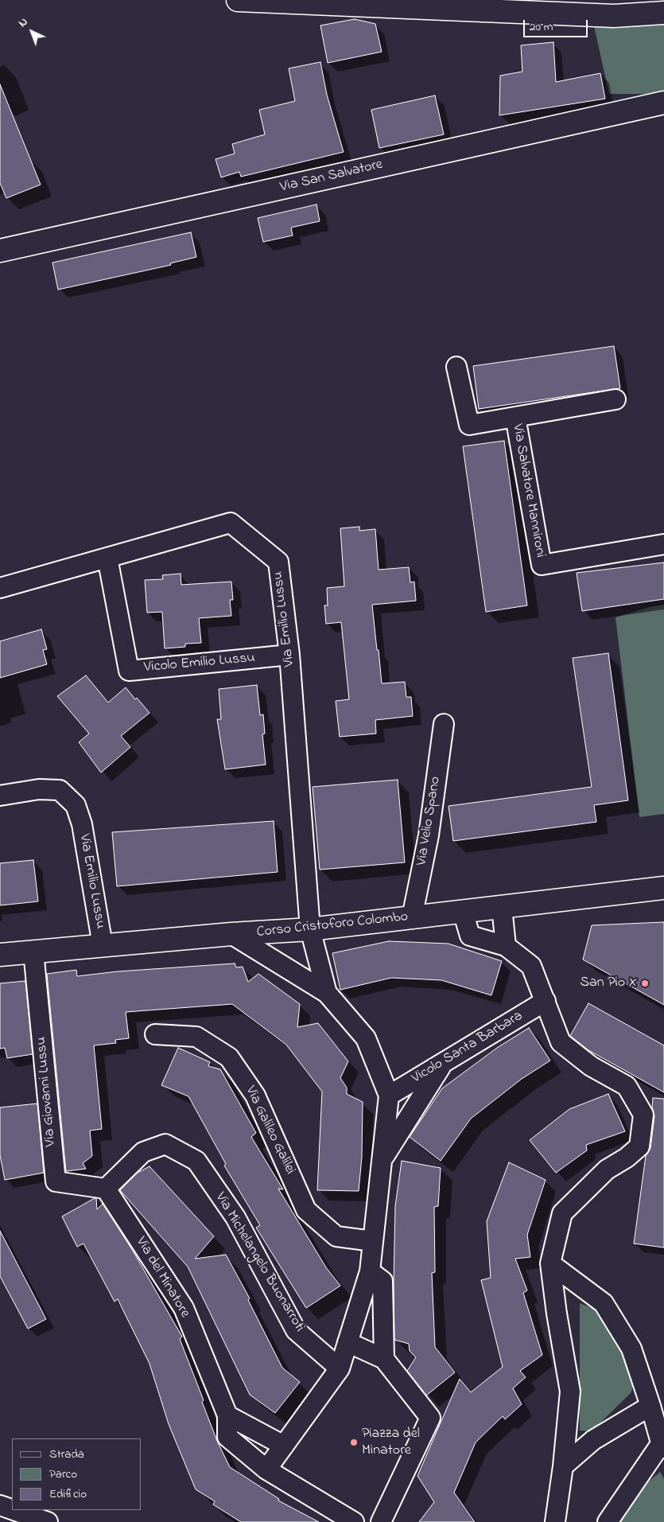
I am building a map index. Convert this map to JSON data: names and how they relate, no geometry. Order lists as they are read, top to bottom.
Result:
{
  "streets": {
    "main road": ["Via San Salvatore", "Corso Cristoforo Colombo"],
    "street": [
      "Via Salvatore Mannironi",
      "Via Emilio Lussu",
      "Vicolo Emilio Lussu",
      "Via Velio Spano",
      "Vicolo Santa Barbara",
      "Via Giovanni Lussu",
      "Via Galileo Galilei",
      "Via Michelangelo Buonarroti",
      "Via del Minatore"
    ]
  },
  "crossings": [
    ["Via Emilio Lussu", "Vicolo Emilio Lussu"],
    ["Via Emilio Lussu", "Corso Cristoforo Colombo"],
    ["Via Velio Spano", "Corso Cristoforo Colombo"],
    ["Corso Cristoforo Colombo", "Via Giovanni Lussu"],
    ["Via Giovanni Lussu", "Via Michelangelo Buonarroti"],
    ["Via Giovanni Lussu", "Via del Minatore"],
    ["Via Michelangelo Buonarroti", "Via del Minatore"]
  ],
  "places": ["San Pio X", "Piazza del Minatore"],
  "legend": ["Strada", "Parco", "Edificio"],
  "scale_bar": "20 m",
  "north": "top left"
}
